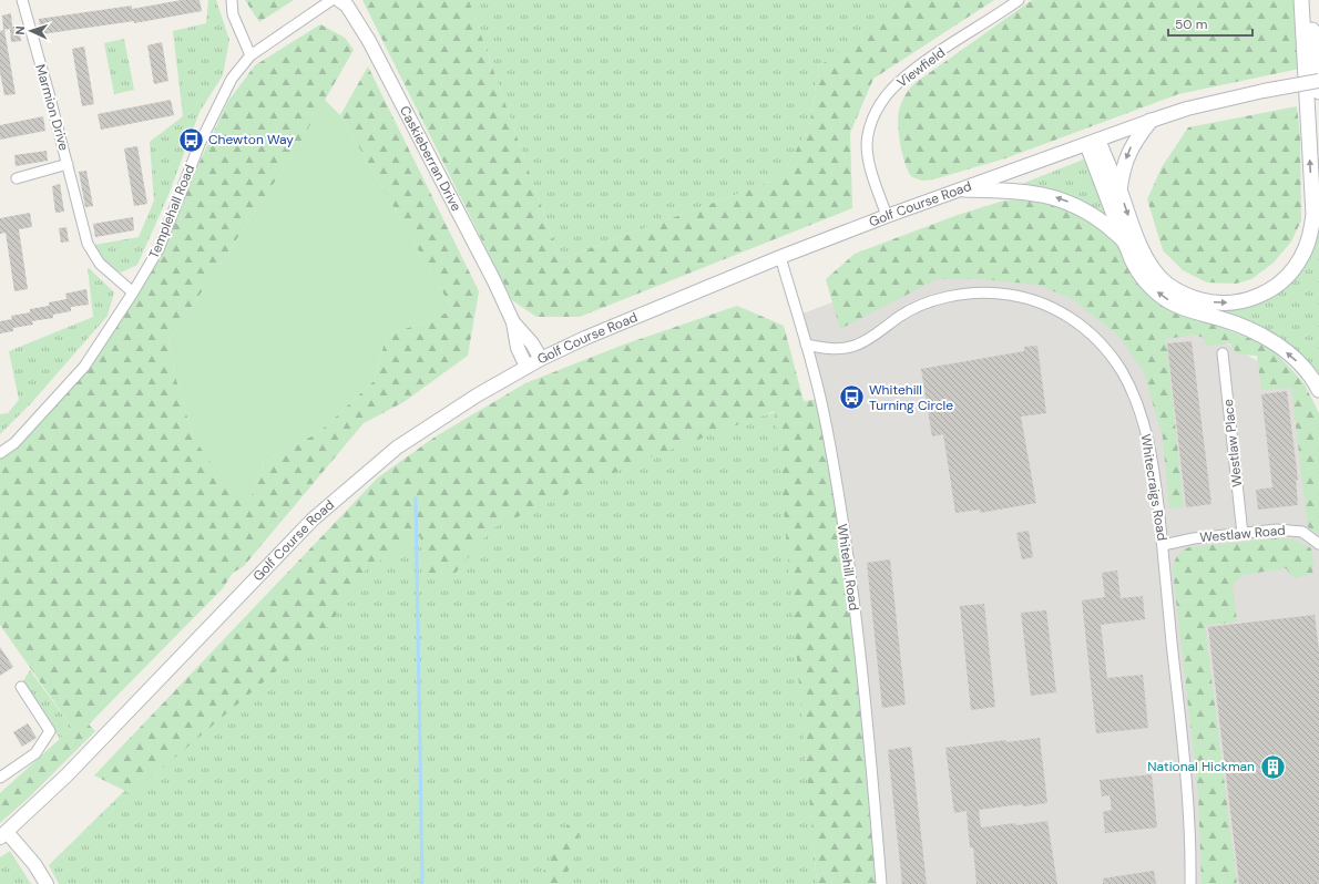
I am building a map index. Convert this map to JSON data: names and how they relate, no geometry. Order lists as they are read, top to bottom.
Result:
{
  "streets": {
    "street": [
      "Viewfield",
      "Marmion Drive",
      "Caskieberran Drive",
      "Golf Course Road",
      "Templehall Road",
      "Westlaw Place",
      "Whitecraigs Road",
      "Westlaw Road",
      "Whitehill Road"
    ]
  },
  "crossings": [
    ["Viewfield", "Golf Course Road"],
    ["Marmion Drive", "Templehall Road"],
    ["Caskieberran Drive", "Golf Course Road"],
    ["Golf Course Road", "Whitehill Road"],
    ["Westlaw Place", "Westlaw Road"],
    ["Whitecraigs Road", "Westlaw Road"],
    ["Whitecraigs Road", "Whitehill Road"]
  ],
  "places": {
    "bus stop": ["Chewton Way", "Whitehill Turning Circle"],
    "building": ["National Hickman"]
  },
  "scale_bar": "50 m",
  "north": "left"
}
